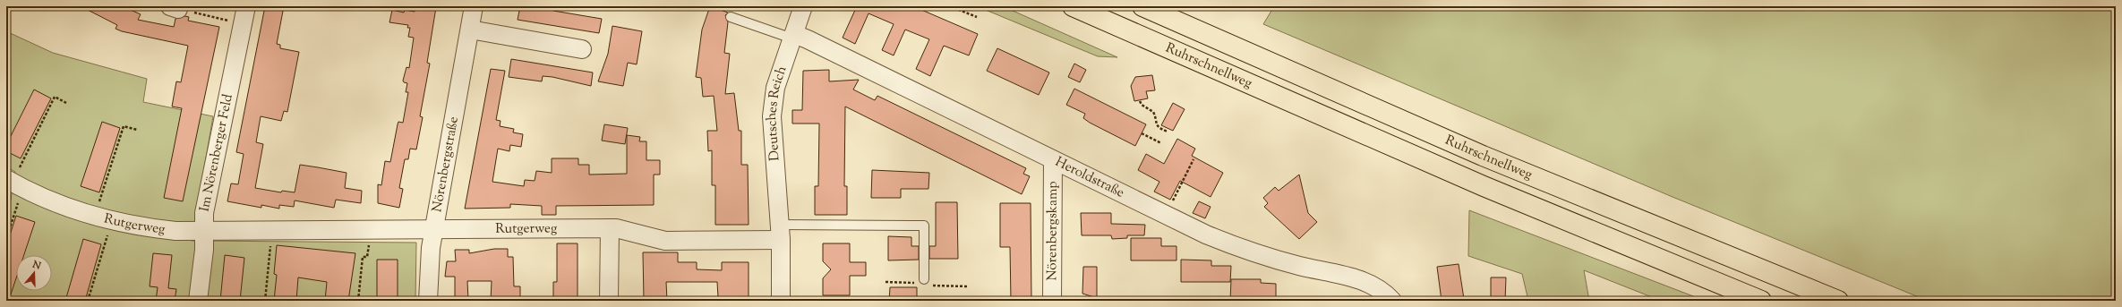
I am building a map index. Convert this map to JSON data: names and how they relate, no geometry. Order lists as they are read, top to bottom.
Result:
{
  "streets": {
    "highway": ["Ruhrschnellweg"],
    "street": [
      "Deutsches Reich",
      "Im Nörenberger Feld",
      "Nörenbergstraße",
      "Heroldstraße",
      "Rutgerweg",
      "Nörenbergskamp"
    ]
  },
  "crossings": [
    ["Deutsches Reich", "Heroldstraße"],
    ["Deutsches Reich", "Rutgerweg"],
    ["Im Nörenberger Feld", "Rutgerweg"],
    ["Nörenbergstraße", "Rutgerweg"],
    ["Heroldstraße", "Nörenbergskamp"]
  ],
  "north": "top"
}
